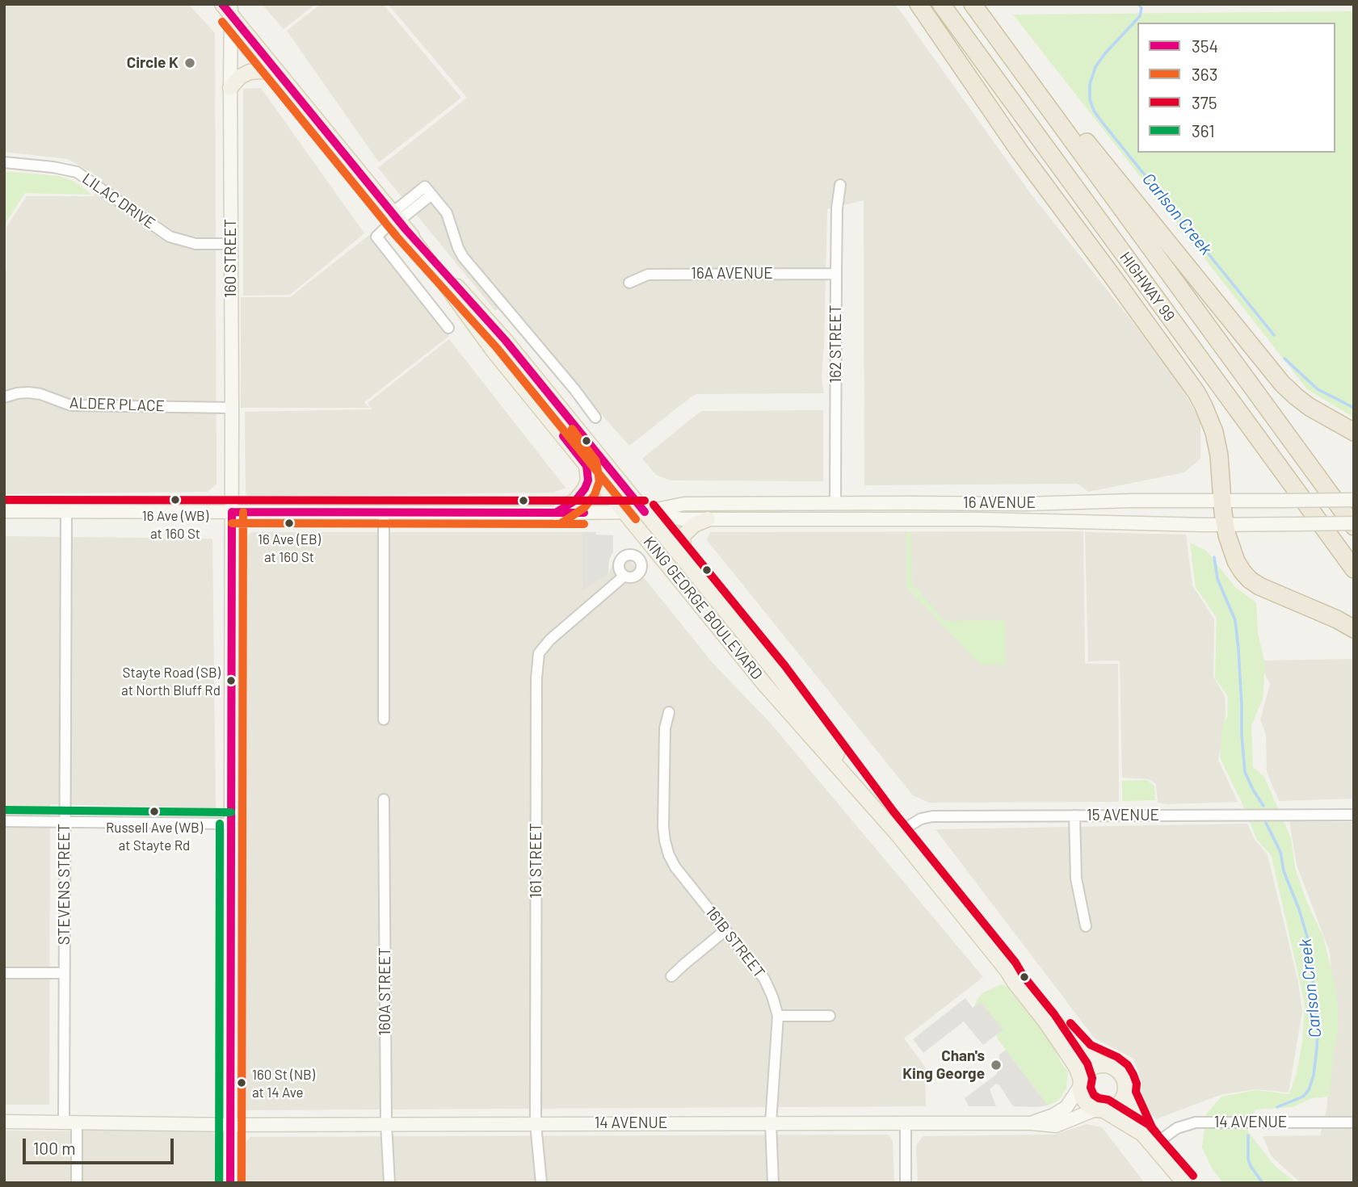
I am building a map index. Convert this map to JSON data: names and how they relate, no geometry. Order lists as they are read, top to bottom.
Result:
{
  "streets": {
    "highway": ["HIGHWAY 99"],
    "main road": [
      "160 STREET",
      "16 AVENUE",
      "KING GEORGE BOULEVARD",
      "14 AVENUE"
    ],
    "street": [
      "LILAC DRIVE",
      "16A AVENUE",
      "162 STREET",
      "ALDER PLACE",
      "15 AVENUE",
      "161 STREET",
      "STEVENS STREET",
      "161B STREET",
      "160A STREET"
    ]
  },
  "crossings": [
    ["LILAC DRIVE", "160 STREET"],
    ["160 STREET", "ALDER PLACE"],
    ["160 STREET", "16 AVENUE"],
    ["160 STREET", "KING GEORGE BOULEVARD"],
    ["160 STREET", "14 AVENUE"],
    ["16A AVENUE", "162 STREET"],
    ["HIGHWAY 99", "16 AVENUE"],
    ["162 STREET", "16 AVENUE"],
    ["16 AVENUE", "KING GEORGE BOULEVARD"],
    ["16 AVENUE", "STEVENS STREET"],
    ["KING GEORGE BOULEVARD", "15 AVENUE"],
    ["KING GEORGE BOULEVARD", "14 AVENUE"],
    ["161 STREET", "14 AVENUE"],
    ["STEVENS STREET", "14 AVENUE"],
    ["161B STREET", "14 AVENUE"],
    ["160A STREET", "14 AVENUE"]
  ],
  "water": ["Carlson Creek"],
  "places": [
    "Circle K",
    "16 Ave (WB) at 160 St",
    "16 Ave (EB) at 160 St",
    "Stayte Road (SB) at North Bluff Rd",
    "Russell Ave (WB) at Stayte Rd",
    "Chan's King George",
    "160 St (NB) at 14 Ave"
  ],
  "lines": [
    "transit line 354",
    "transit line 363",
    "transit line 375",
    "transit line 361"
  ],
  "legend": [
    "354",
    "363",
    "375",
    "361"
  ],
  "scale_bar": "100 m"
}
